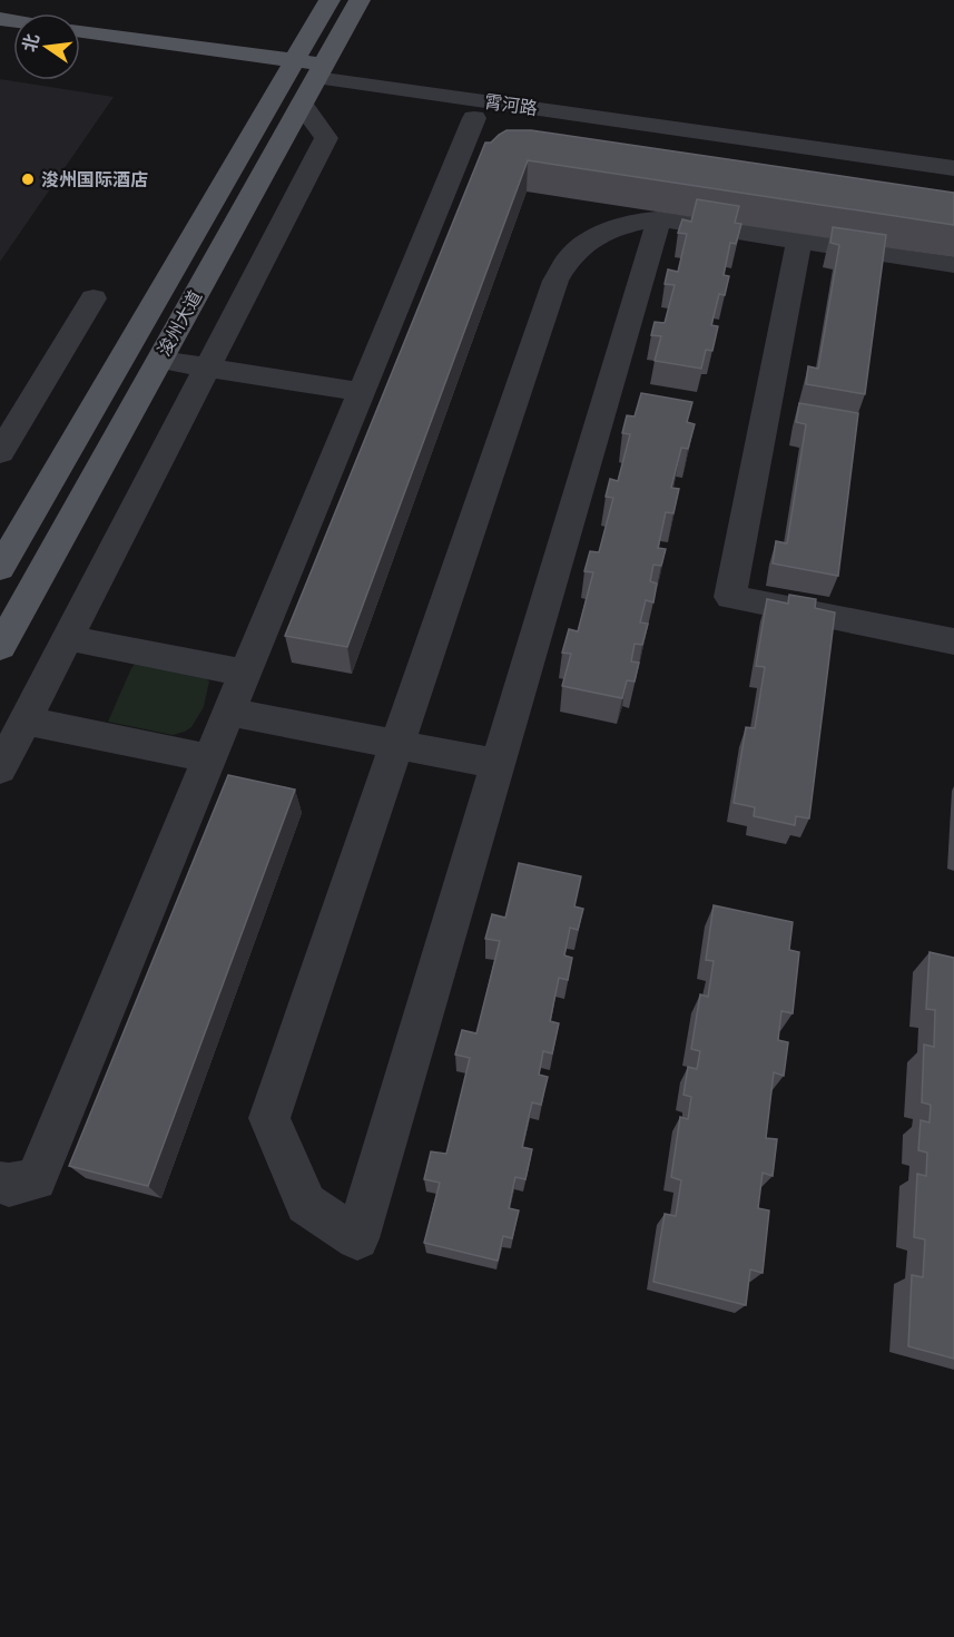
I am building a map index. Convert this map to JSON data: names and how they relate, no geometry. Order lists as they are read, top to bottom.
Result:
{
  "streets": {
    "main road": ["霄河路", "浚州大道"]
  },
  "crossings": [
    ["霄河路", "浚州大道"]
  ],
  "places": ["浚州国际酒店"],
  "north": "left"
}
